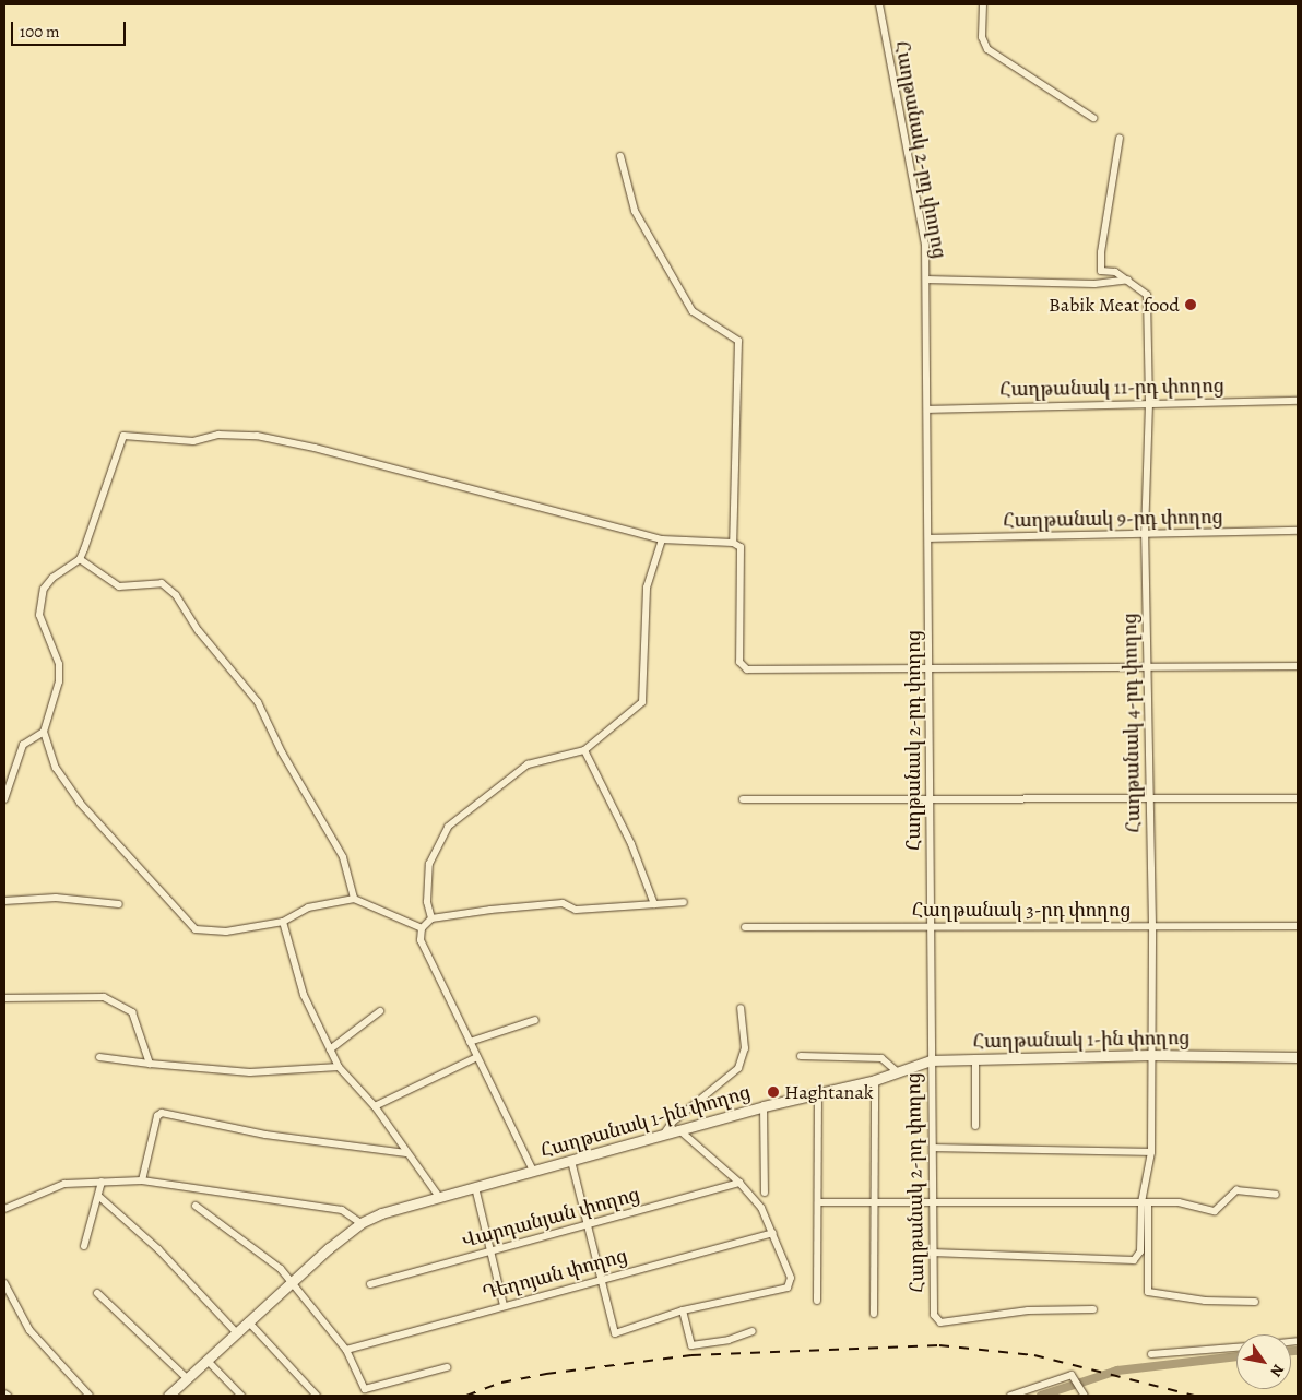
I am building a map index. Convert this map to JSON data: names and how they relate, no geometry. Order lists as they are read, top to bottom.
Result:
{
  "streets": {
    "main road": ["Հաղթանակ 1-ին փողոց"],
    "street": [
      "Հաղթանակ 2-րդ փողոց",
      "Հաղթանակ 11-րդ փողոց",
      "Հաղթանակ 9-րդ փողոց",
      "Հաղթանակ 4-րդ փողոց",
      "Հաղթանակ 3-րդ փողոց",
      "Վարդանյան փողոց",
      "Դեղոյան փողոց"
    ]
  },
  "crossings": [
    ["Հաղթանակ 2-րդ փողոց", "Հաղթանակ 11-րդ փողոց"],
    ["Հաղթանակ 2-րդ փողոց", "Հաղթանակ 9-րդ փողոց"],
    ["Հաղթանակ 2-րդ փողոց", "Հաղթանակ 3-րդ փողոց"],
    ["Հաղթանակ 2-րդ փողոց", "Հաղթանակ 1-ին փողոց"],
    ["Հաղթանակ 11-րդ փողոց", "Հաղթանակ 4-րդ փողոց"],
    ["Հաղթանակ 9-րդ փողոց", "Հաղթանակ 4-րդ փողոց"],
    ["Հաղթանակ 4-րդ փողոց", "Հաղթանակ 3-րդ փողոց"],
    ["Հաղթանակ 4-րդ փողոց", "Հաղթանակ 1-ին փողոց"]
  ],
  "places": ["Babik Meat food", "Haghtanak"],
  "scale_bar": "100 m",
  "north": "bottom right"
}
